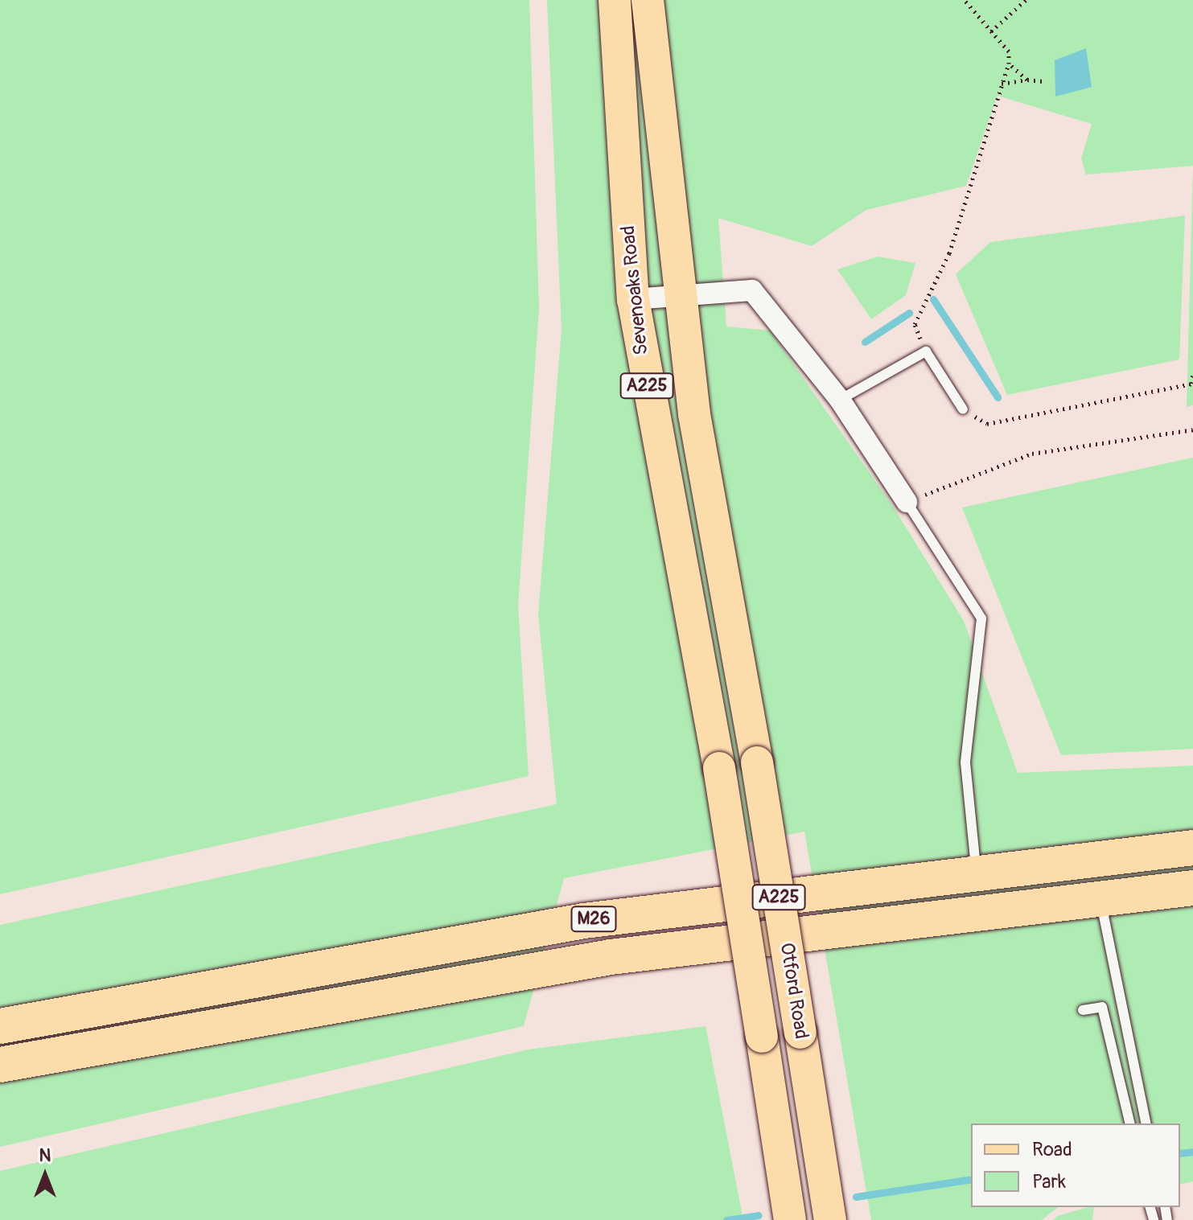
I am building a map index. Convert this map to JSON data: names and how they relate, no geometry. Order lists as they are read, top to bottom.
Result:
{
  "streets": {
    "highway": ["M26"],
    "main road": ["Sevenoaks Road", "A225", "Otford Road"]
  },
  "crossings": [
    ["Sevenoaks Road", "Otford Road"],
    ["A225", "Otford Road"]
  ],
  "legend": ["Road", "Park"],
  "north": "top"
}
